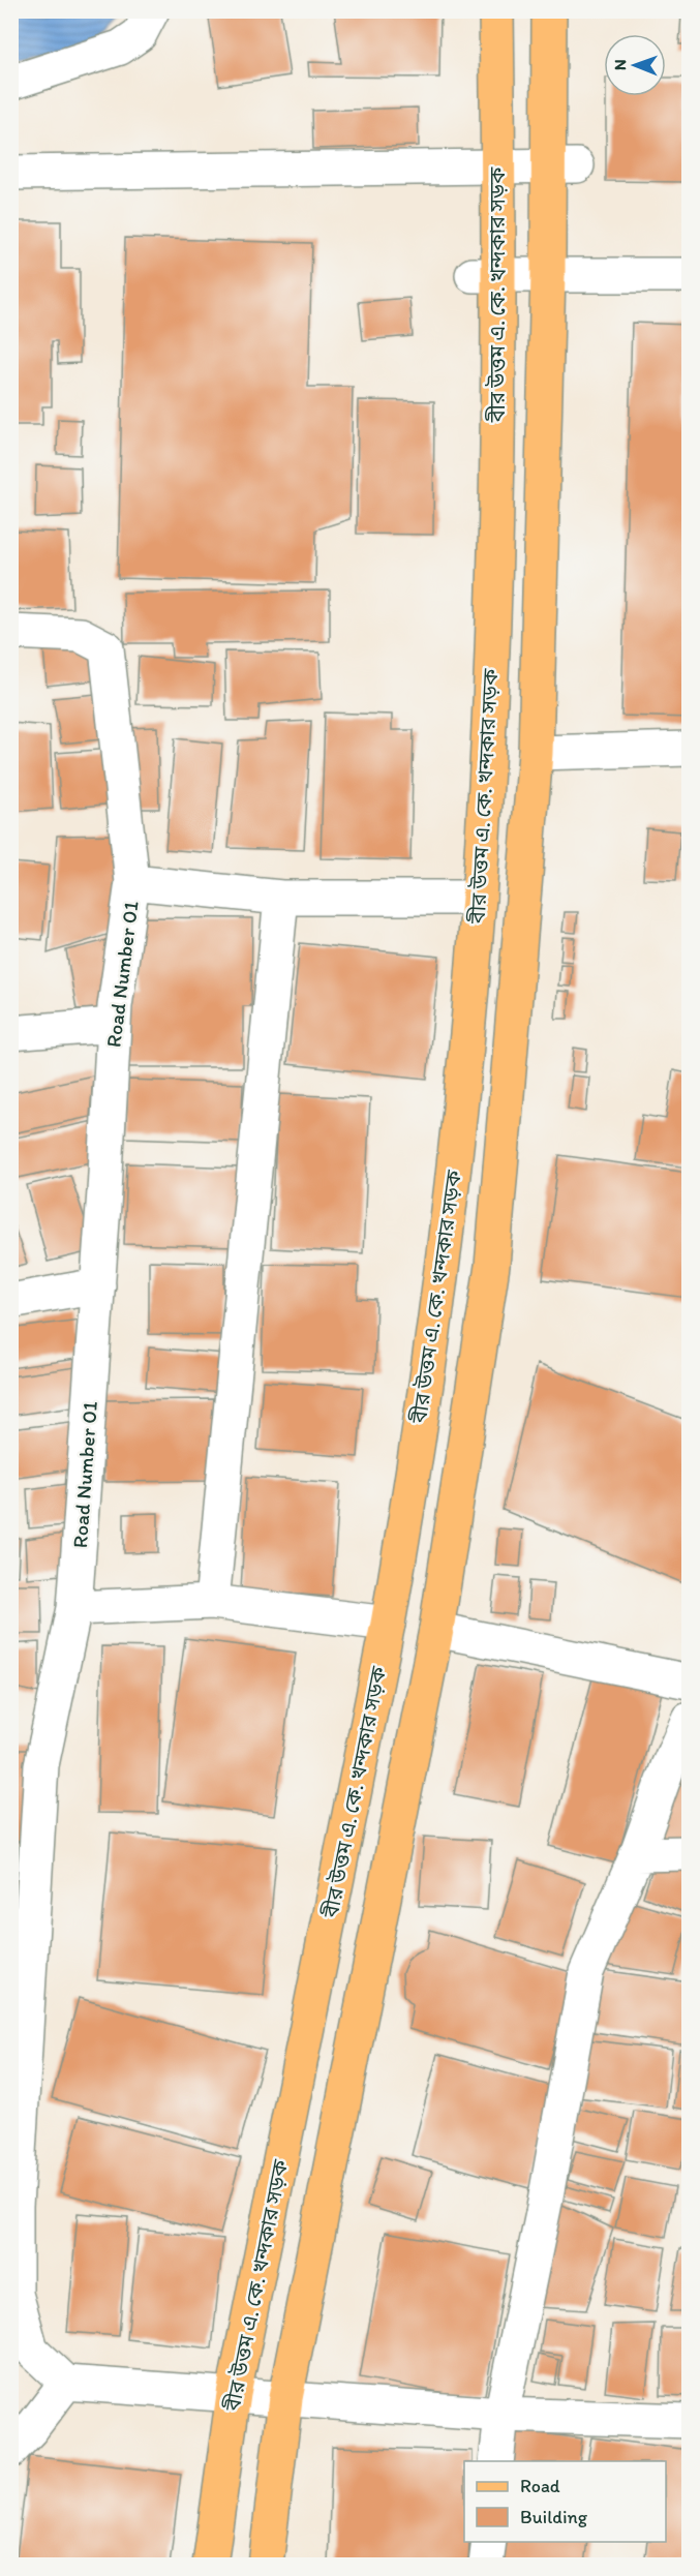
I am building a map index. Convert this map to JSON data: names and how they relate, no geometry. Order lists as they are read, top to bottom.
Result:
{
  "streets": {
    "main road": ["বীর উত্তম এ. কে. খন্দকার সড়ক"],
    "street": ["Road Number 01"]
  },
  "legend": ["Road", "Building"],
  "north": "left"
}
